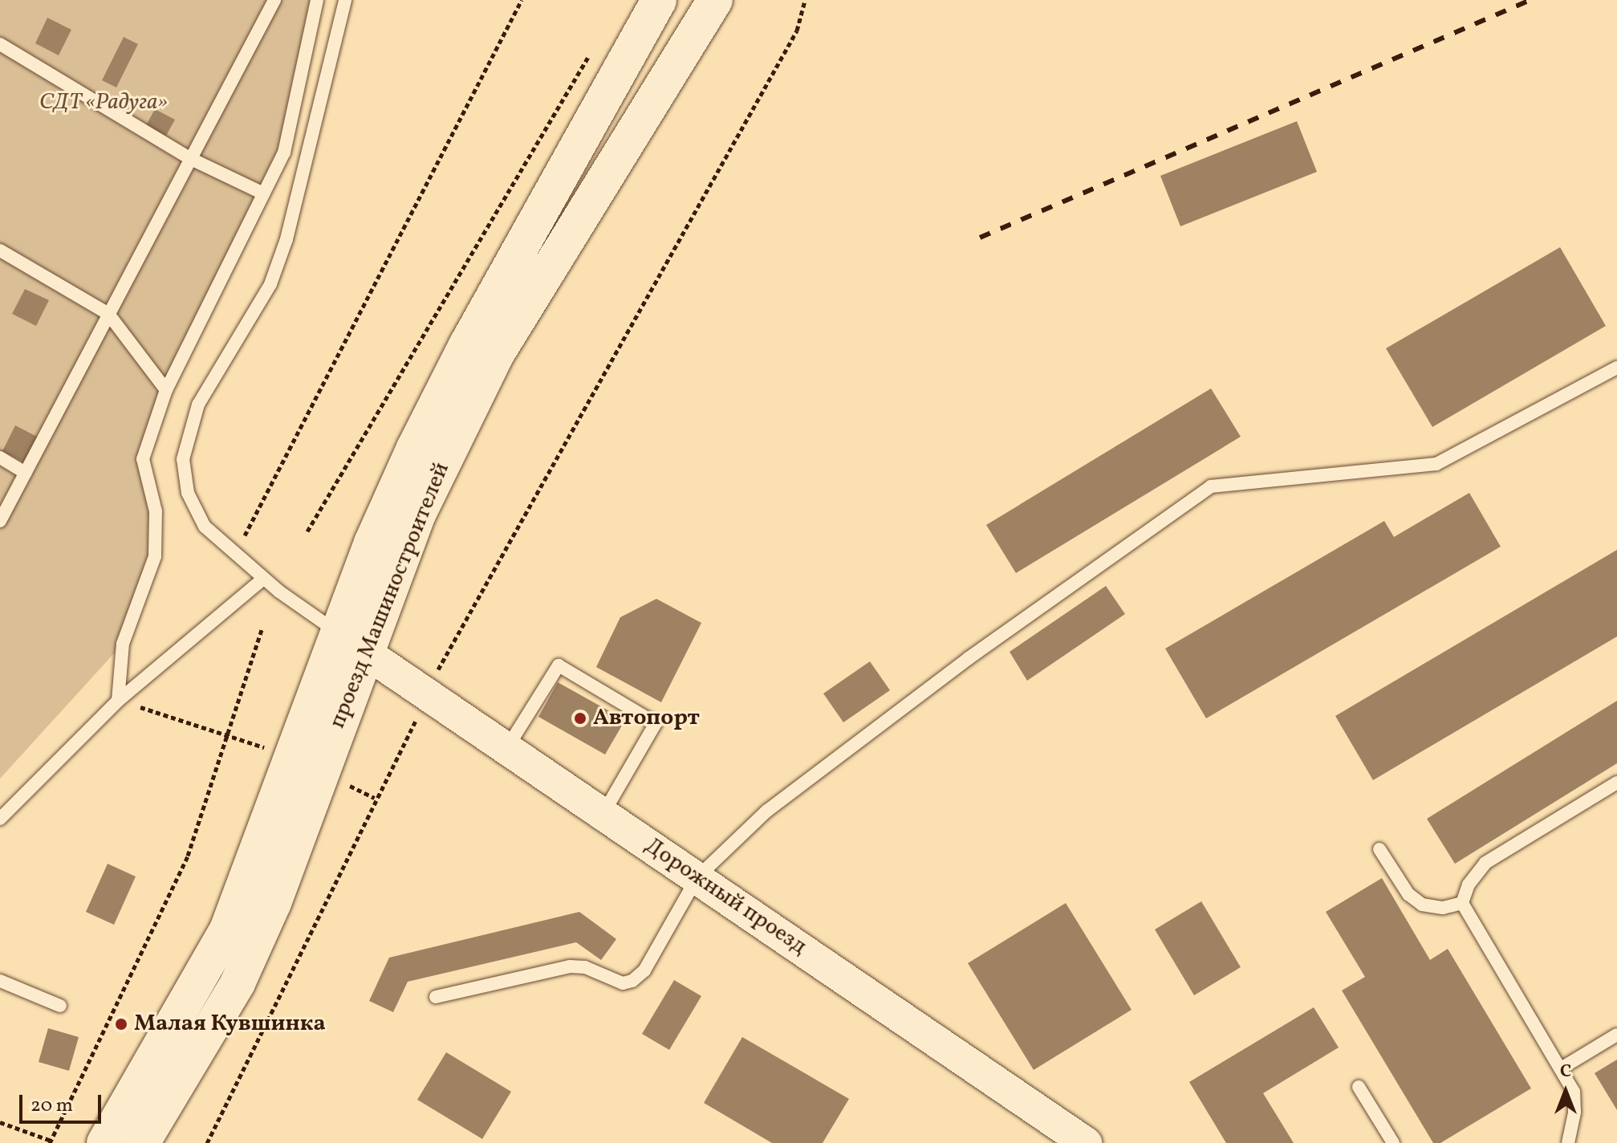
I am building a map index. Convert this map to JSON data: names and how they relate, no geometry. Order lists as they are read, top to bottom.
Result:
{
  "streets": {
    "main road": ["проезд Машиностроителей"],
    "street": ["Дорожный проезд"]
  },
  "crossings": [
    ["проезд Машиностроителей", "Дорожный проезд"]
  ],
  "parks": ["СДТ «Радуга»"],
  "places": ["Автопорт", "Малая Кувшинка"],
  "scale_bar": "20 m",
  "north": "top"
}
